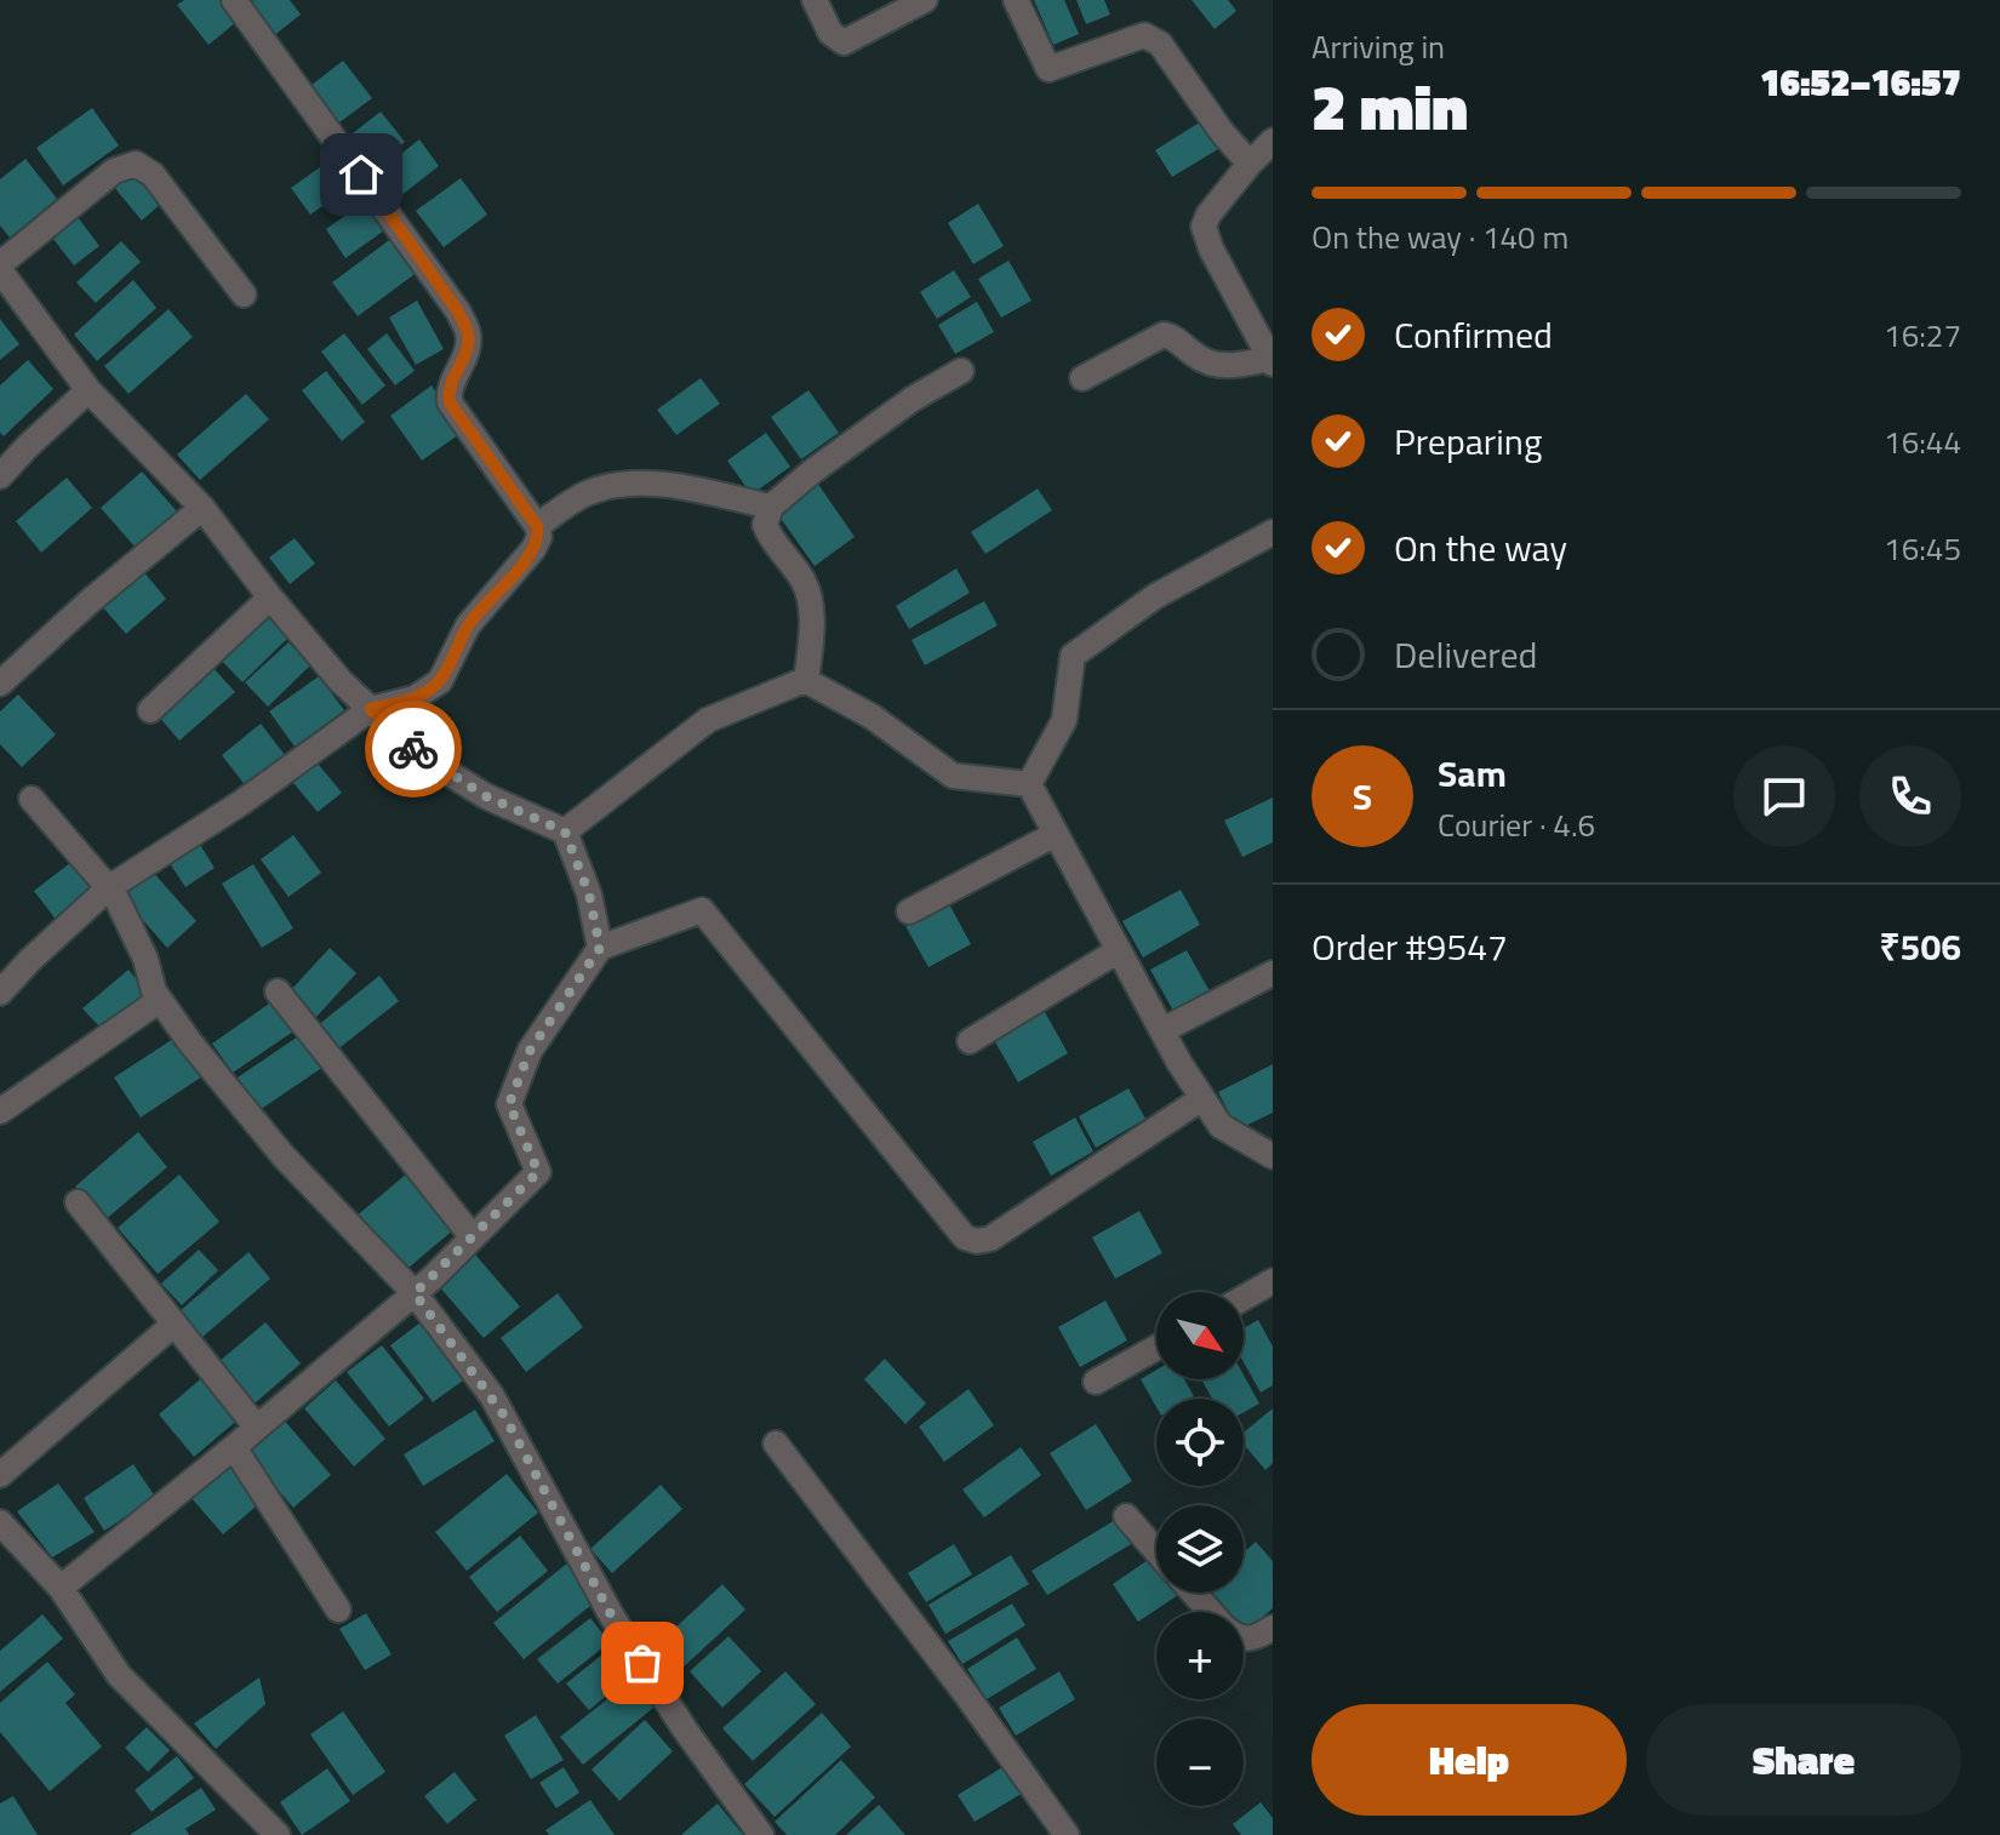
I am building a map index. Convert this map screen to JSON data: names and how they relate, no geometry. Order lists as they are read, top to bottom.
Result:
{
  "north": "bottom right",
  "page": {
    "heading": ["2 min", "Arriving in", "16:52–16:57"],
    "panel": [
      "Sam",
      "Courier · 4.6",
      "Order #9547",
      "₹506"
    ],
    "bar": "On the way · 140 m",
    "list": [
      ["Confirmed", "16:27"],
      ["Preparing", "16:44"],
      ["On the way", "16:45"],
      "Delivered"
    ],
    "round": "S",
    "map_buttons": ["+", "−"],
    "buttons": ["Help", "Share"]
  }
}
